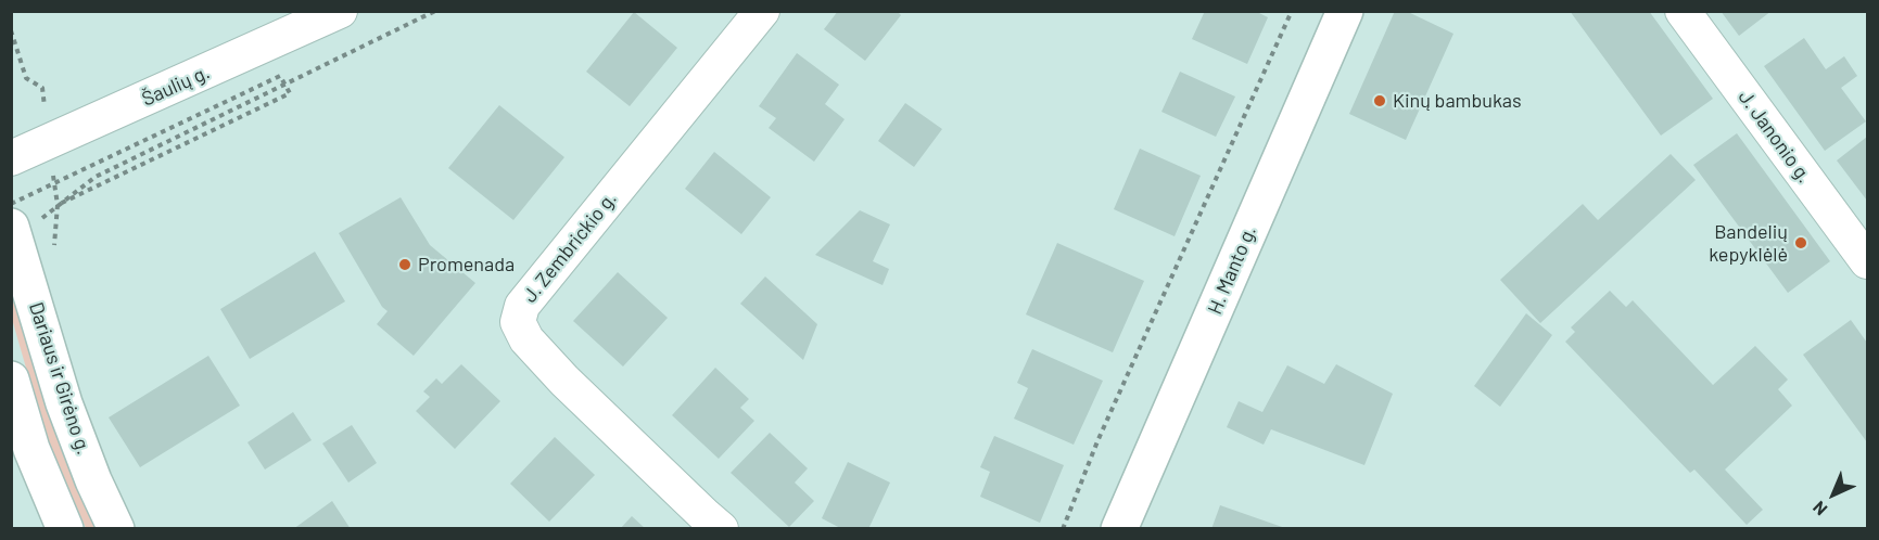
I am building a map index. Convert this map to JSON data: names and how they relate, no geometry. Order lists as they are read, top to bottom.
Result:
{
  "streets": {
    "main road": ["H. Manto g.", "Dariaus ir Girėno g."],
    "street": ["Šaulių g.", "J. Janonio g.", "J. Zembrickio g."]
  },
  "places": ["Kinų bambukas", "Bandelių kepyklėlė", "Promenada"],
  "north": "bottom left"
}
